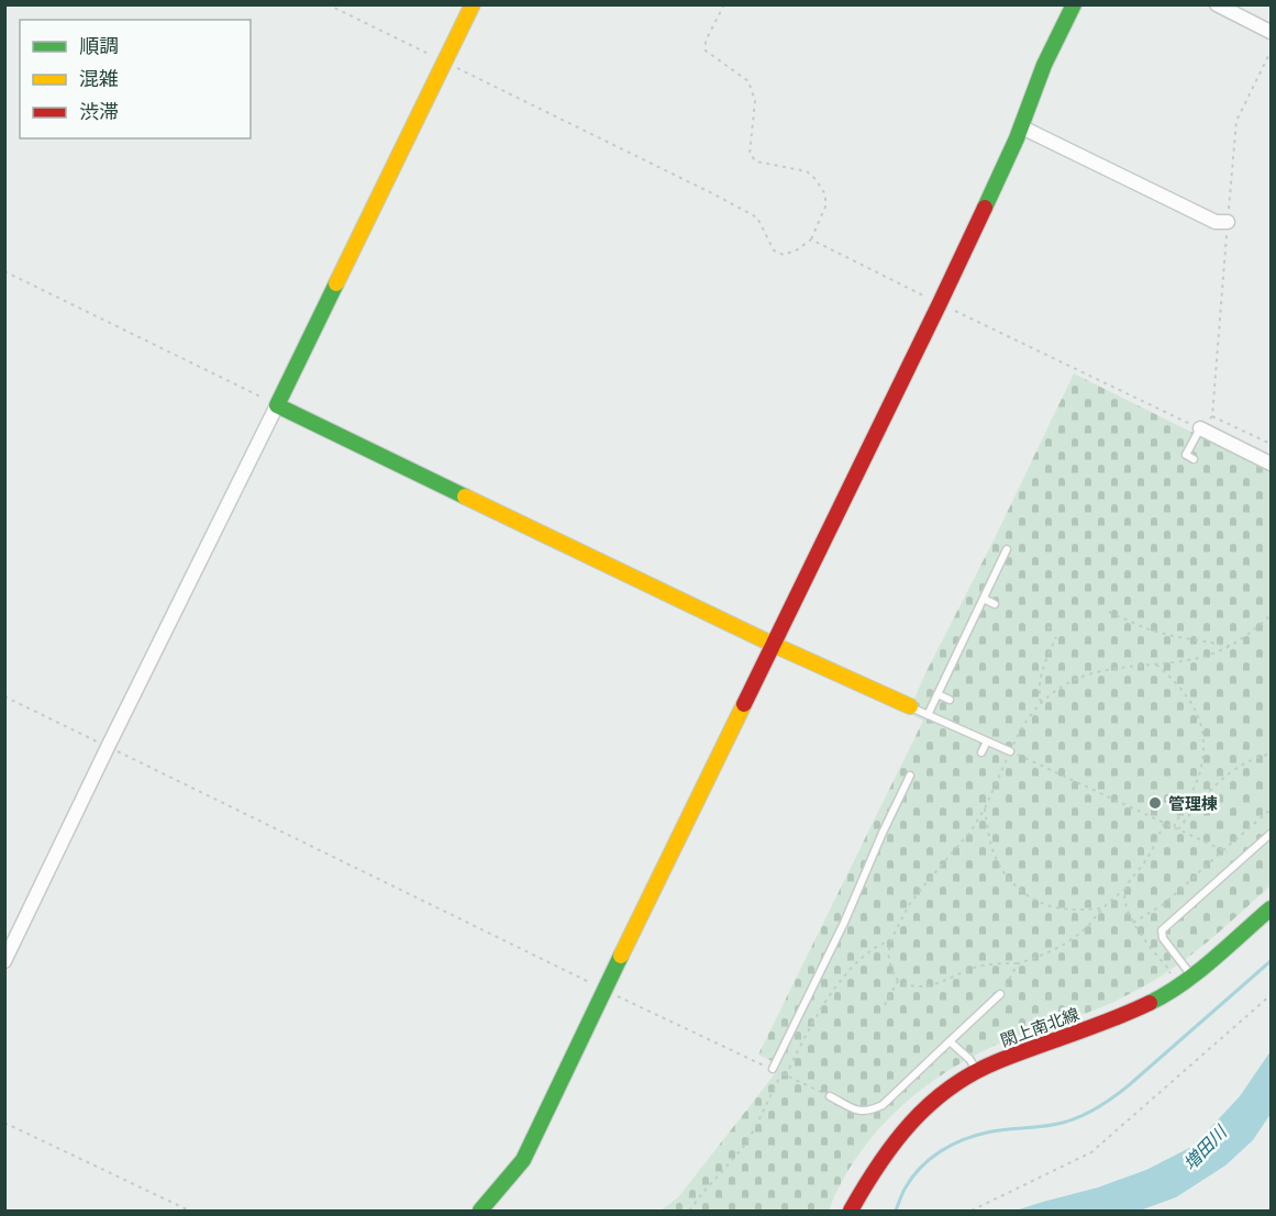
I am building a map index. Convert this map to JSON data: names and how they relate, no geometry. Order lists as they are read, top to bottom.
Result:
{
  "streets": {
    "street": ["閖上南北線"]
  },
  "water": ["増田川"],
  "places": ["管理棟"],
  "legend": ["順調", "混雑", "渋滞"]
}
